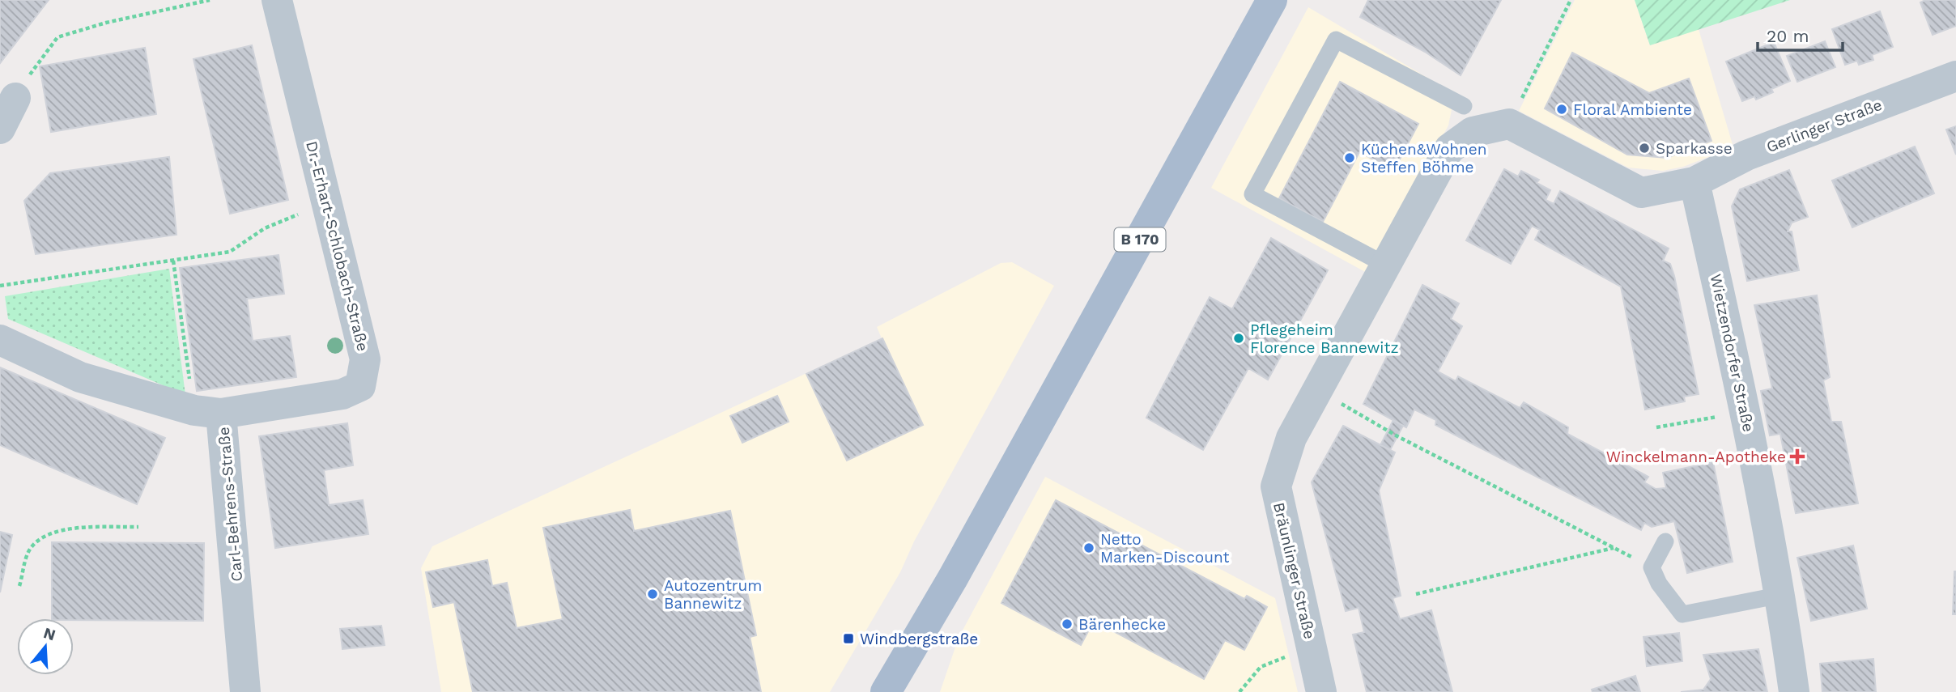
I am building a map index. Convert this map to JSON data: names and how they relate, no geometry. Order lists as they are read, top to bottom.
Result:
{
  "streets": {
    "main road": ["B 170"],
    "street": [
      "Gerlinger Straße",
      "Dr.-Erhart-Schlobach-Straße",
      "Wietzendorfer Straße",
      "Carl-Behrens-Straße",
      "Bräunlinger Straße"
    ]
  },
  "crossings": [
    ["Gerlinger Straße", "Wietzendorfer Straße"],
    ["Dr.-Erhart-Schlobach-Straße", "Carl-Behrens-Straße"]
  ],
  "places": {
    "other": [
      "Floral Ambiente",
      "Sparkasse",
      "Küchen&Wohnen Steffen Böhme",
      "Pflegeheim Florence Bannewitz",
      "Netto Marken-Discount",
      "Autozentrum Bannewitz",
      "Bärenhecke"
    ],
    "health": ["Winckelmann-Apotheke"],
    "transit": ["Windbergstraße"]
  },
  "scale_bar": "20 m",
  "north": "top"
}
